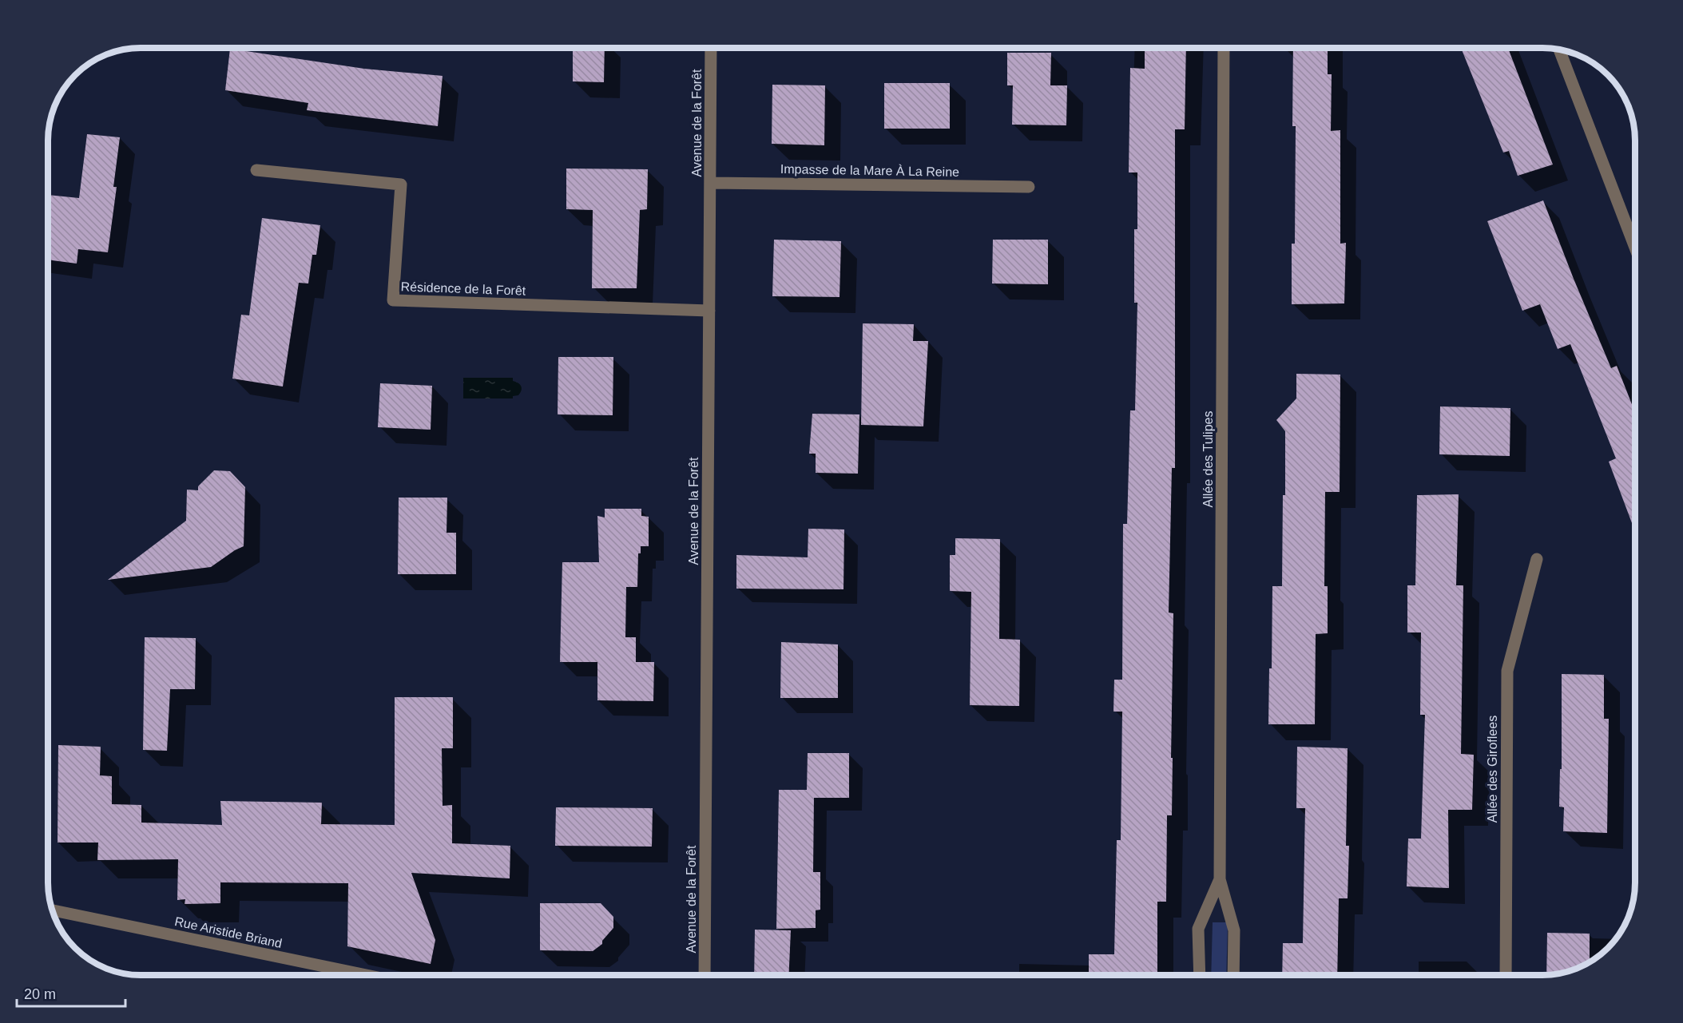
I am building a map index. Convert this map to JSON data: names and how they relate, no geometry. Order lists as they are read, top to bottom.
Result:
{
  "streets": {
    "street": [
      "Avenue de la Forêt",
      "Impasse de la Mare À La Reine",
      "Résidence de la Forêt",
      "Allée des Tulipes",
      "Allée des Giroflees",
      "Rue Aristide Briand"
    ]
  },
  "crossings": [
    ["Avenue de la Forêt", "Impasse de la Mare À La Reine"],
    ["Avenue de la Forêt", "Résidence de la Forêt"]
  ],
  "scale_bar": "20 m"
}
